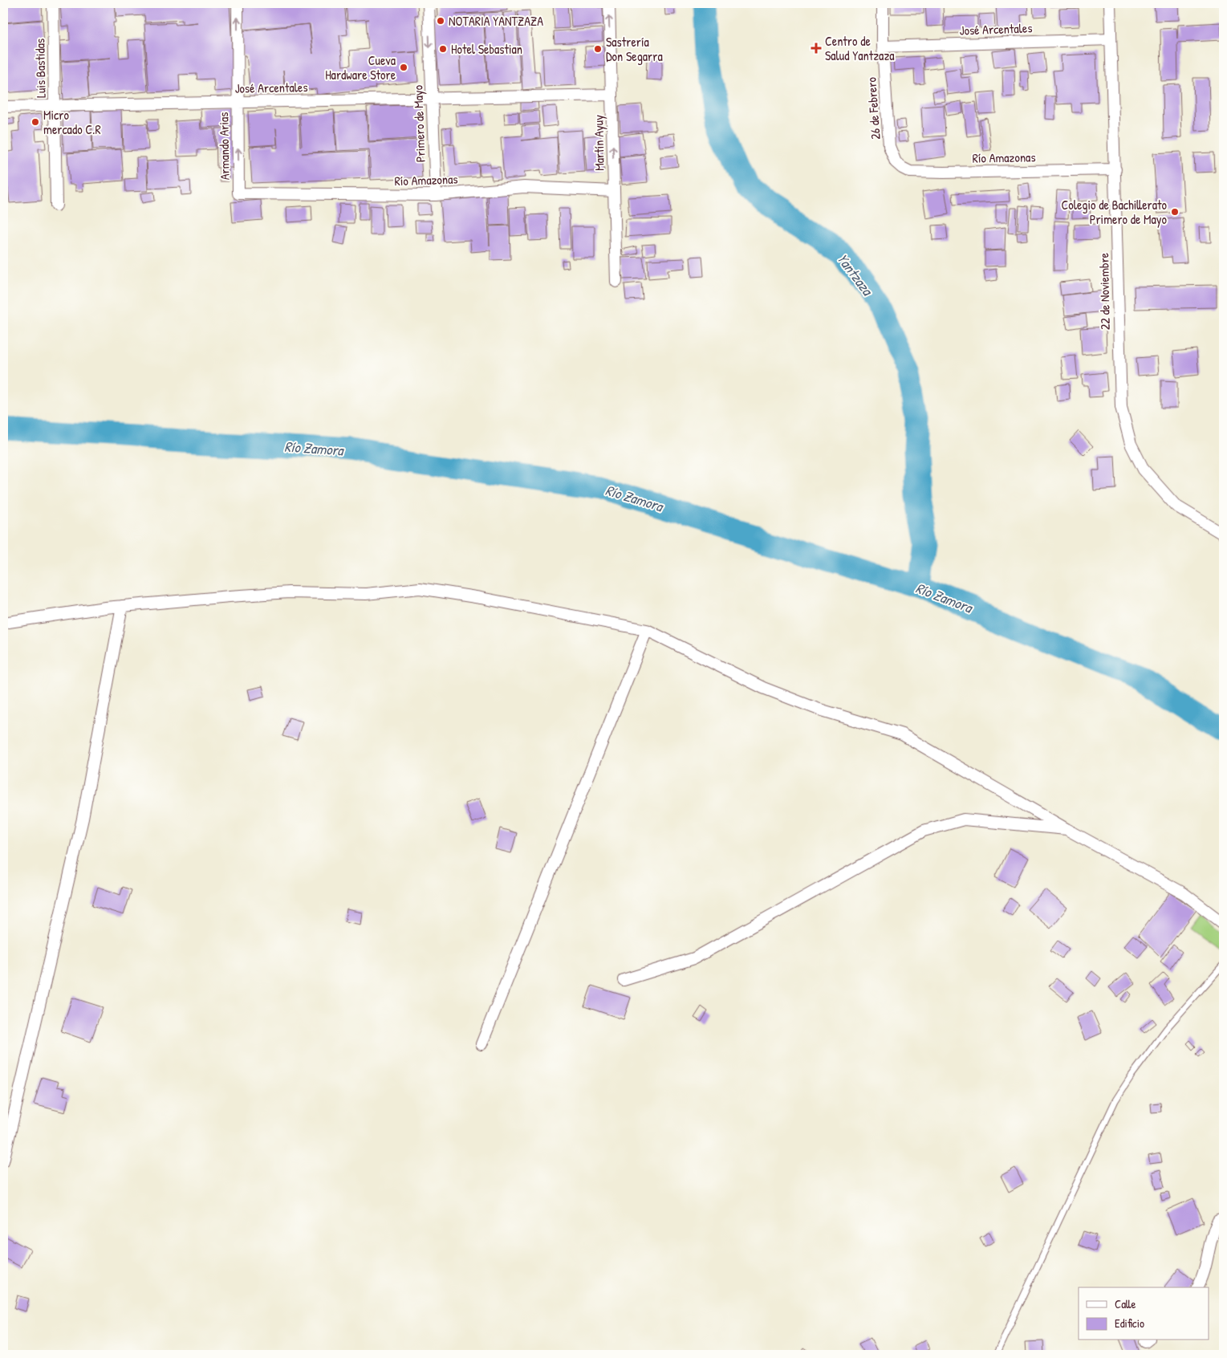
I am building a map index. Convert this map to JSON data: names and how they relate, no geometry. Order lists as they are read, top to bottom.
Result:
{
  "streets": {
    "street": [
      "José Arcentales",
      "Luis Bastidas",
      "26 de Febrero",
      "Primero de Mayo",
      "Martín Ayuy",
      "Armando Arias",
      "Río Amazonas",
      "22 de Noviembre"
    ]
  },
  "crossings": [
    ["José Arcentales", "Luis Bastidas"],
    ["José Arcentales", "26 de Febrero"],
    ["José Arcentales", "Primero de Mayo"],
    ["José Arcentales", "Martín Ayuy"],
    ["José Arcentales", "Armando Arias"],
    ["José Arcentales", "22 de Noviembre"],
    ["26 de Febrero", "Río Amazonas"],
    ["Primero de Mayo", "Río Amazonas"],
    ["Martín Ayuy", "Río Amazonas"],
    ["Armando Arias", "Río Amazonas"],
    ["Río Amazonas", "22 de Noviembre"]
  ],
  "one_way": ["Primero de Mayo", "Martín Ayuy", "Armando Arias"],
  "water": ["Yantzaza", "Río Zamora"],
  "places": {
    "other": [
      "NOTARIA YANTZAZA",
      "Hotel Sebastian",
      "Sastrería Don Segarra",
      "Cueva Hardware Store",
      "Micro mercado C.R",
      "Colegio de Bachillerato Primero de Mayo"
    ],
    "health": ["Centro de Salud Yantzaza"]
  },
  "legend": ["Calle", "Edificio"]
}
